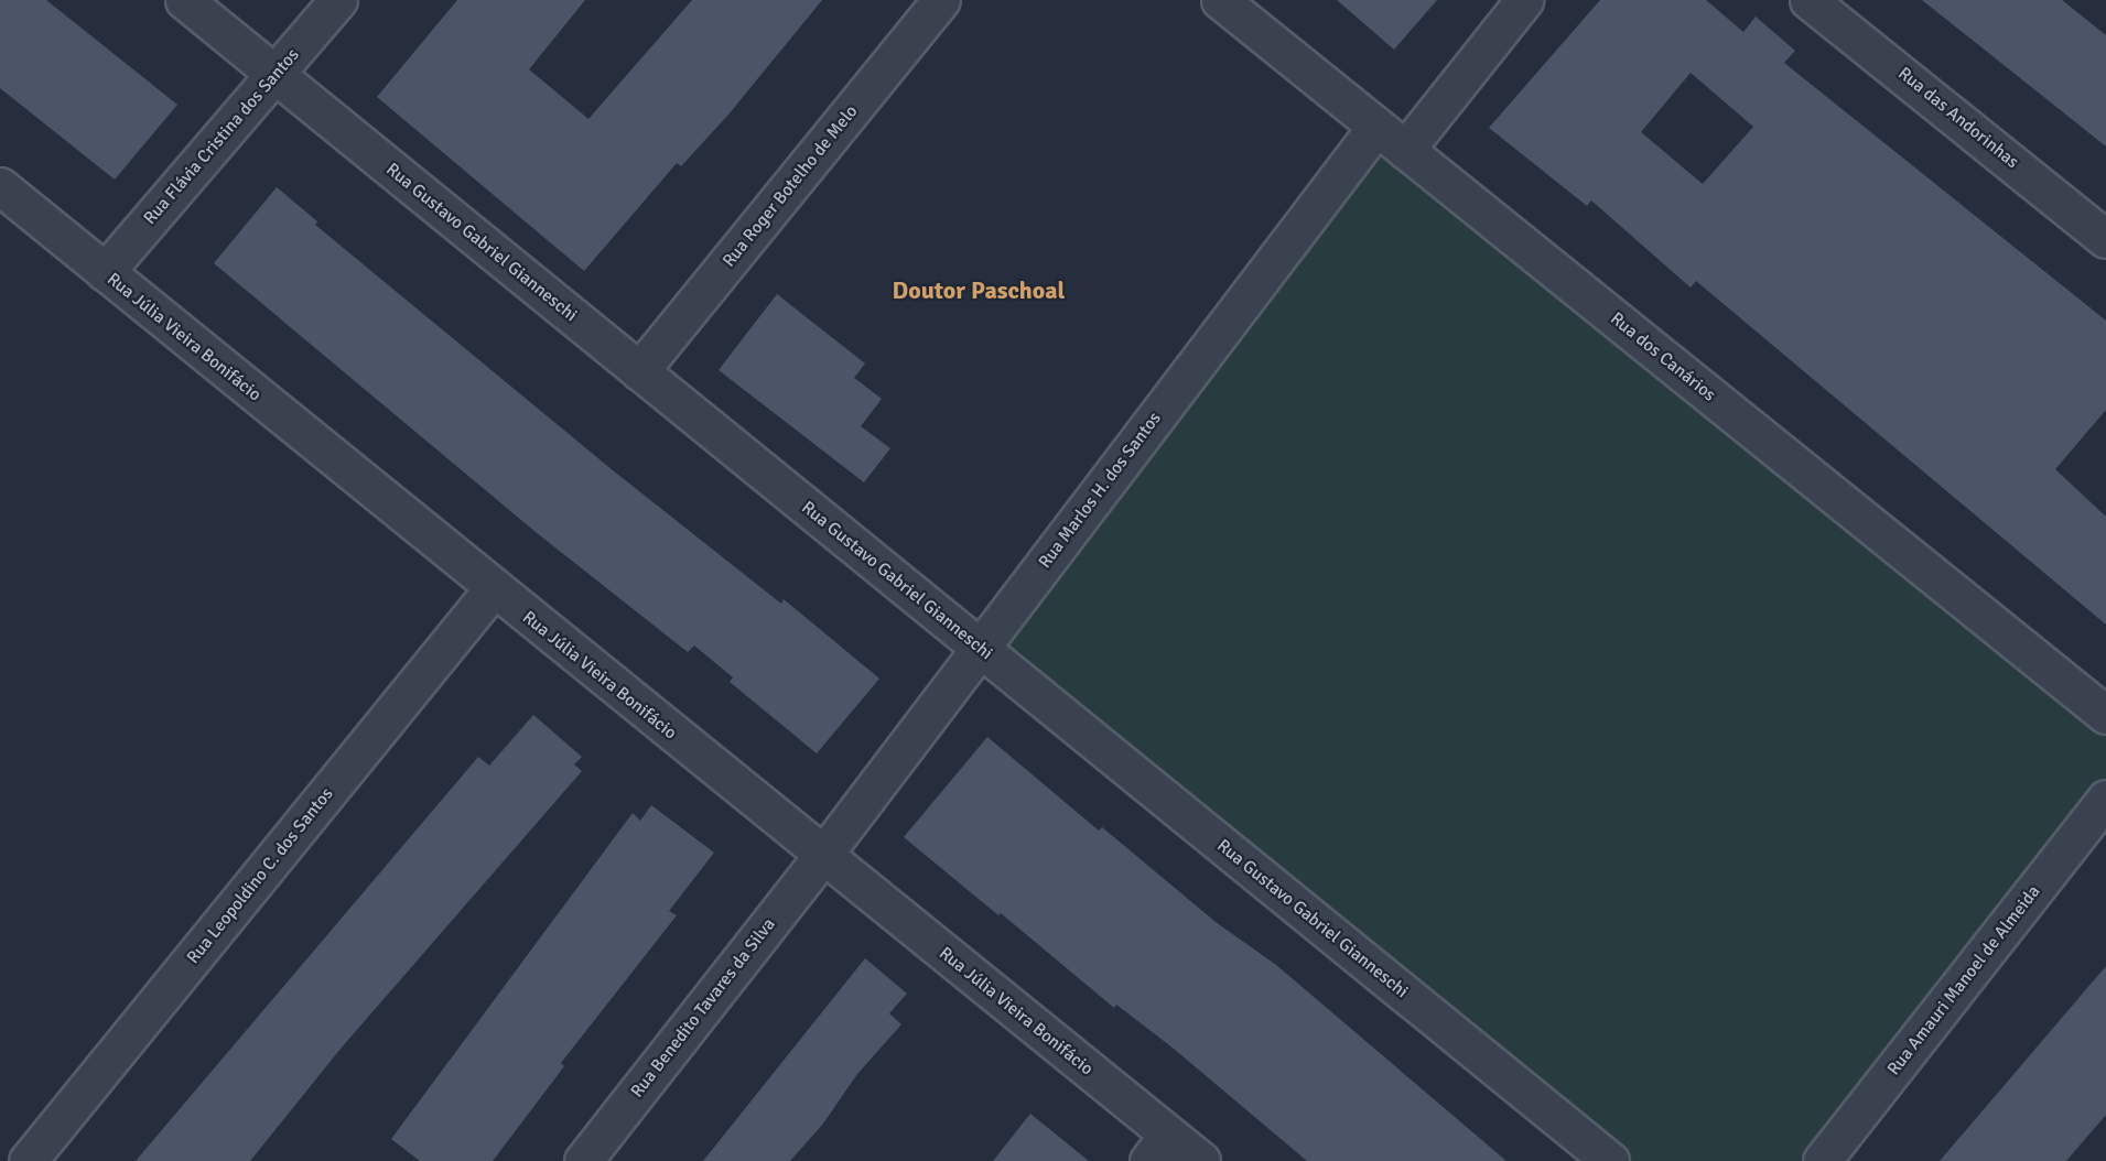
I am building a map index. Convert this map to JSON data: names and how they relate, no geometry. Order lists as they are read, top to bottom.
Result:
{
  "streets": {
    "street": [
      "Rua das Andorinhas",
      "Rua Flávia Cristina dos Santos",
      "Rua Roger Botelho de Melo",
      "Rua Gustavo Gabriel Gianneschi",
      "Rua Júlia Vieira Bonifácio",
      "Rua dos Canários",
      "Rua Marlos H. dos Santos",
      "Rua Leopoldino C. dos Santos",
      "Rua Amauri Manoel de Almeida",
      "Rua Benedito Tavares da Silva"
    ]
  },
  "crossings": [
    ["Rua Flávia Cristina dos Santos", "Rua Gustavo Gabriel Gianneschi"],
    ["Rua Flávia Cristina dos Santos", "Rua Júlia Vieira Bonifácio"],
    ["Rua Roger Botelho de Melo", "Rua Gustavo Gabriel Gianneschi"],
    ["Rua Gustavo Gabriel Gianneschi", "Rua Marlos H. dos Santos"],
    ["Rua Júlia Vieira Bonifácio", "Rua Marlos H. dos Santos"],
    ["Rua Júlia Vieira Bonifácio", "Rua Leopoldino C. dos Santos"],
    ["Rua Júlia Vieira Bonifácio", "Rua Benedito Tavares da Silva"],
    ["Rua dos Canários", "Rua Marlos H. dos Santos"],
    ["Rua Marlos H. dos Santos", "Rua Benedito Tavares da Silva"]
  ],
  "districts": ["Doutor Paschoal"]
}
